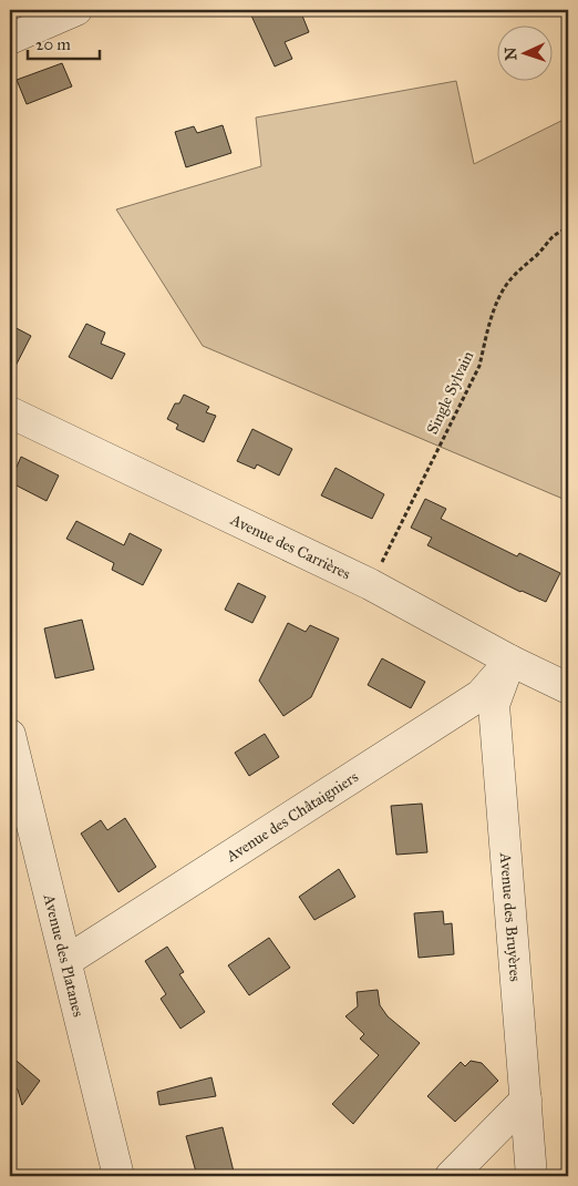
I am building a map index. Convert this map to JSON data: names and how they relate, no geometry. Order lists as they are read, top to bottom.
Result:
{
  "streets": {
    "street": [
      "Avenue des Carrières",
      "Avenue des Châtaigniers",
      "Avenue des Bruyères",
      "Avenue des Platanes"
    ],
    "path": ["Single Sylvain"]
  },
  "crossings": [
    ["Single Sylvain", "Avenue des Carrières"],
    ["Avenue des Carrières", "Avenue des Châtaigniers"],
    ["Avenue des Carrières", "Avenue des Bruyères"],
    ["Avenue des Châtaigniers", "Avenue des Bruyères"],
    ["Avenue des Châtaigniers", "Avenue des Platanes"]
  ],
  "scale_bar": "20 m",
  "north": "left"
}
